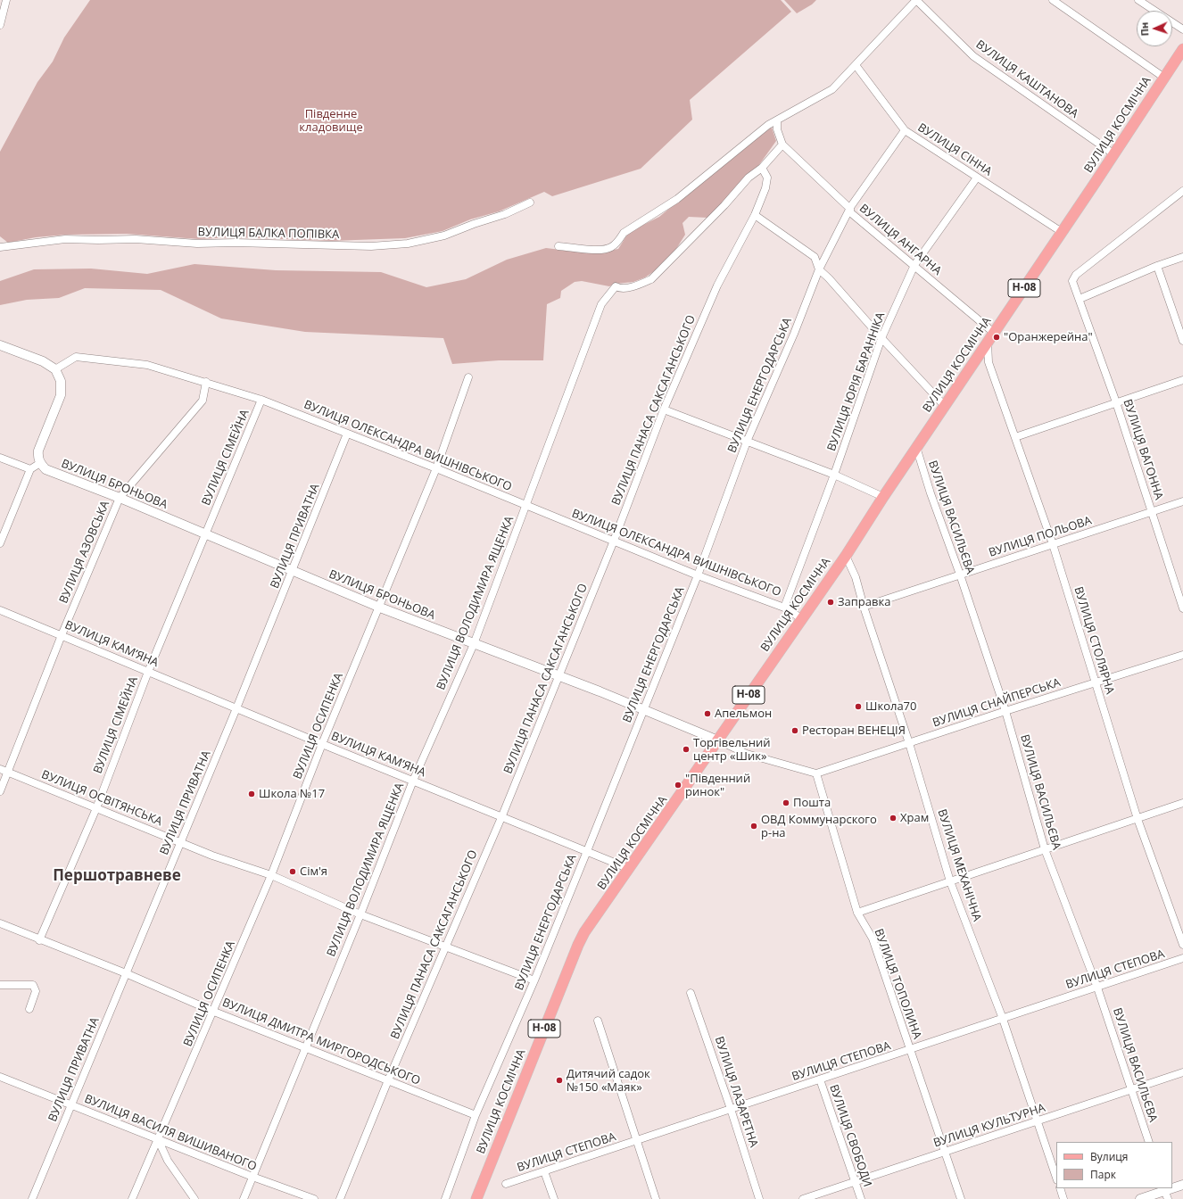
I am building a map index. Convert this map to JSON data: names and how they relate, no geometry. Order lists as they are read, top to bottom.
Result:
{
  "streets": {
    "main road": ["ВУЛИЦЯ КОСМІЧНА", "Н-08"],
    "street": [
      "ВУЛИЦЯ КАШТАНОВА",
      "ВУЛИЦЯ СІННА",
      "ВУЛИЦЯ БАЛКА ПОПІВКА",
      "ВУЛИЦЯ АНГАРНА",
      "ВУЛИЦЯ ЮРІЯ БАРАННІКА",
      "ВУЛИЦЯ ЕНЕРГОДАРСЬКА",
      "ВУЛИЦЯ ПАНАСА САКСАГАНСЬКОГО",
      "ВУЛИЦЯ ОЛЕКСАНДРА ВИШНІВСЬКОГО",
      "ВУЛИЦЯ ВАГОННА",
      "ВУЛИЦЯ СІМЕЙНА",
      "ВУЛИЦЯ БРОНЬОВА",
      "ВУЛИЦЯ ВАСИЛЬЄВА",
      "ВУЛИЦЯ ПРИВАТНА",
      "ВУЛИЦЯ ПОЛЬОВА",
      "ВУЛИЦЯ АЗОВСЬКА",
      "ВУЛИЦЯ ВОЛОДИМИРА ЯЩЕНКА",
      "ВУЛИЦЯ СТОЛЯРНА",
      "ВУЛИЦЯ КАМ’ЯНА",
      "ВУЛИЦЯ СНАЙПЕРСЬКА",
      "ВУЛИЦЯ ОСИПЕНКА",
      "ВУЛИЦЯ ОСВІТЯНСЬКА",
      "ВУЛИЦЯ МЕХАНІЧНА",
      "ВУЛИЦЯ СТЕПОВА",
      "ВУЛИЦЯ ТОПОЛИНА",
      "ВУЛИЦЯ ДМИТРА МИРГОРОДСЬКОГО",
      "ВУЛИЦЯ ЛАЗАРЕТНА",
      "ВУЛИЦЯ КУЛЬТУРНА",
      "ВУЛИЦЯ ВАСИЛЯ ВИШИВАНОГО",
      "ВУЛИЦЯ СВОБОДИ"
    ]
  },
  "crossings": [
    ["ВУЛИЦЯ КАШТАНОВА", "ВУЛИЦЯ КОСМІЧНА"],
    ["ВУЛИЦЯ КОСМІЧНА", "ВУЛИЦЯ СІННА"],
    ["ВУЛИЦЯ КОСМІЧНА", "ВУЛИЦЯ АНГАРНА"],
    ["ВУЛИЦЯ КОСМІЧНА", "ВУЛИЦЯ ОЛЕКСАНДРА ВИШНІВСЬКОГО"],
    ["ВУЛИЦЯ КОСМІЧНА", "ВУЛИЦЯ БРОНЬОВА"],
    ["ВУЛИЦЯ КОСМІЧНА", "ВУЛИЦЯ ВАСИЛЬЄВА"],
    ["ВУЛИЦЯ КОСМІЧНА", "ВУЛИЦЯ СТОЛЯРНА"],
    ["ВУЛИЦЯ КОСМІЧНА", "ВУЛИЦЯ КАМ’ЯНА"],
    ["ВУЛИЦЯ КОСМІЧНА", "ВУЛИЦЯ МЕХАНІЧНА"],
    ["ВУЛИЦЯ СІННА", "ВУЛИЦЯ ЮРІЯ БАРАННІКА"],
    ["ВУЛИЦЯ СІННА", "ВУЛИЦЯ ЕНЕРГОДАРСЬКА"],
    ["ВУЛИЦЯ АНГАРНА", "ВУЛИЦЯ ЮРІЯ БАРАННІКА"],
    ["ВУЛИЦЯ АНГАРНА", "ВУЛИЦЯ ЕНЕРГОДАРСЬКА"],
    ["ВУЛИЦЯ АНГАРНА", "ВУЛИЦЯ ВОЛОДИМИРА ЯЩЕНКА"],
    ["ВУЛИЦЯ АНГАРНА", "ВУЛИЦЯ СТОЛЯРНА"],
    ["ВУЛИЦЯ ЮРІЯ БАРАННІКА", "ВУЛИЦЯ ОЛЕКСАНДРА ВИШНІВСЬКОГО"],
    ["ВУЛИЦЯ ЕНЕРГОДАРСЬКА", "ВУЛИЦЯ ОЛЕКСАНДРА ВИШНІВСЬКОГО"],
    ["ВУЛИЦЯ ЕНЕРГОДАРСЬКА", "ВУЛИЦЯ БРОНЬОВА"],
    ["ВУЛИЦЯ ЕНЕРГОДАРСЬКА", "ВУЛИЦЯ КАМ’ЯНА"],
    ["ВУЛИЦЯ ЕНЕРГОДАРСЬКА", "ВУЛИЦЯ ОСВІТЯНСЬКА"],
    ["ВУЛИЦЯ ЕНЕРГОДАРСЬКА", "ВУЛИЦЯ ДМИТРА МИРГОРОДСЬКОГО"],
    ["ВУЛИЦЯ ПАНАСА САКСАГАНСЬКОГО", "ВУЛИЦЯ ОЛЕКСАНДРА ВИШНІВСЬКОГО"],
    ["ВУЛИЦЯ ПАНАСА САКСАГАНСЬКОГО", "ВУЛИЦЯ БРОНЬОВА"],
    ["ВУЛИЦЯ ПАНАСА САКСАГАНСЬКОГО", "ВУЛИЦЯ ВОЛОДИМИРА ЯЩЕНКА"],
    ["ВУЛИЦЯ ПАНАСА САКСАГАНСЬКОГО", "ВУЛИЦЯ КАМ’ЯНА"],
    ["ВУЛИЦЯ ПАНАСА САКСАГАНСЬКОГО", "ВУЛИЦЯ ОСВІТЯНСЬКА"],
    ["ВУЛИЦЯ ПАНАСА САКСАГАНСЬКОГО", "ВУЛИЦЯ ДМИТРА МИРГОРОДСЬКОГО"],
    ["ВУЛИЦЯ ОЛЕКСАНДРА ВИШНІВСЬКОГО", "ВУЛИЦЯ СІМЕЙНА"],
    ["ВУЛИЦЯ ОЛЕКСАНДРА ВИШНІВСЬКОГО", "ВУЛИЦЯ ПРИВАТНА"],
    ["ВУЛИЦЯ ОЛЕКСАНДРА ВИШНІВСЬКОГО", "ВУЛИЦЯ АЗОВСЬКА"],
    ["ВУЛИЦЯ ОЛЕКСАНДРА ВИШНІВСЬКОГО", "ВУЛИЦЯ ВОЛОДИМИРА ЯЩЕНКА"],
    ["ВУЛИЦЯ ОЛЕКСАНДРА ВИШНІВСЬКОГО", "ВУЛИЦЯ ОСИПЕНКА"],
    ["ВУЛИЦЯ ВАГОННА", "ВУЛИЦЯ ПОЛЬОВА"],
    ["ВУЛИЦЯ СІМЕЙНА", "ВУЛИЦЯ БРОНЬОВА"],
    ["ВУЛИЦЯ СІМЕЙНА", "ВУЛИЦЯ КАМ’ЯНА"],
    ["ВУЛИЦЯ СІМЕЙНА", "ВУЛИЦЯ ОСВІТЯНСЬКА"],
    ["ВУЛИЦЯ СІМЕЙНА", "ВУЛИЦЯ ДМИТРА МИРГОРОДСЬКОГО"],
    ["ВУЛИЦЯ БРОНЬОВА", "ВУЛИЦЯ ПРИВАТНА"],
    ["ВУЛИЦЯ БРОНЬОВА", "ВУЛИЦЯ АЗОВСЬКА"],
    ["ВУЛИЦЯ БРОНЬОВА", "ВУЛИЦЯ ВОЛОДИМИРА ЯЩЕНКА"],
    ["ВУЛИЦЯ БРОНЬОВА", "ВУЛИЦЯ ОСИПЕНКА"],
    ["ВУЛИЦЯ ВАСИЛЬЄВА", "ВУЛИЦЯ ПОЛЬОВА"],
    ["ВУЛИЦЯ ВАСИЛЬЄВА", "ВУЛИЦЯ СНАЙПЕРСЬКА"],
    ["ВУЛИЦЯ ВАСИЛЬЄВА", "ВУЛИЦЯ СТЕПОВА"],
    ["ВУЛИЦЯ ВАСИЛЬЄВА", "ВУЛИЦЯ КУЛЬТУРНА"],
    ["ВУЛИЦЯ ПРИВАТНА", "ВУЛИЦЯ КАМ’ЯНА"],
    ["ВУЛИЦЯ ПРИВАТНА", "ВУЛИЦЯ ОСВІТЯНСЬКА"],
    ["ВУЛИЦЯ ПРИВАТНА", "ВУЛИЦЯ ДМИТРА МИРГОРОДСЬКОГО"],
    ["ВУЛИЦЯ ПРИВАТНА", "ВУЛИЦЯ ВАСИЛЯ ВИШИВАНОГО"],
    ["ВУЛИЦЯ ПОЛЬОВА", "ВУЛИЦЯ СТОЛЯРНА"],
    ["ВУЛИЦЯ ПОЛЬОВА", "ВУЛИЦЯ МЕХАНІЧНА"],
    ["ВУЛИЦЯ АЗОВСЬКА", "ВУЛИЦЯ КАМ’ЯНА"],
    ["ВУЛИЦЯ АЗОВСЬКА", "ВУЛИЦЯ ОСВІТЯНСЬКА"],
    ["ВУЛИЦЯ ВОЛОДИМИРА ЯЩЕНКА", "ВУЛИЦЯ КАМ’ЯНА"],
    ["ВУЛИЦЯ ВОЛОДИМИРА ЯЩЕНКА", "ВУЛИЦЯ ОСВІТЯНСЬКА"],
    ["ВУЛИЦЯ ВОЛОДИМИРА ЯЩЕНКА", "ВУЛИЦЯ ДМИТРА МИРГОРОДСЬКОГО"],
    ["ВУЛИЦЯ ВОЛОДИМИРА ЯЩЕНКА", "ВУЛИЦЯ ВАСИЛЯ ВИШИВАНОГО"],
    ["ВУЛИЦЯ СТОЛЯРНА", "ВУЛИЦЯ СНАЙПЕРСЬКА"],
    ["ВУЛИЦЯ КАМ’ЯНА", "ВУЛИЦЯ ОСИПЕНКА"],
    ["ВУЛИЦЯ СНАЙПЕРСЬКА", "ВУЛИЦЯ МЕХАНІЧНА"],
    ["ВУЛИЦЯ СНАЙПЕРСЬКА", "ВУЛИЦЯ ТОПОЛИНА"],
    ["ВУЛИЦЯ ОСИПЕНКА", "ВУЛИЦЯ ОСВІТЯНСЬКА"],
    ["ВУЛИЦЯ ОСИПЕНКА", "ВУЛИЦЯ ДМИТРА МИРГОРОДСЬКОГО"],
    ["ВУЛИЦЯ ОСИПЕНКА", "ВУЛИЦЯ ВАСИЛЯ ВИШИВАНОГО"],
    ["ВУЛИЦЯ МЕХАНІЧНА", "ВУЛИЦЯ СТЕПОВА"],
    ["ВУЛИЦЯ МЕХАНІЧНА", "ВУЛИЦЯ КУЛЬТУРНА"],
    ["ВУЛИЦЯ СТЕПОВА", "ВУЛИЦЯ ТОПОЛИНА"],
    ["ВУЛИЦЯ СТЕПОВА", "ВУЛИЦЯ ЛАЗАРЕТНА"],
    ["ВУЛИЦЯ СТЕПОВА", "ВУЛИЦЯ СВОБОДИ"],
    ["ВУЛИЦЯ ТОПОЛИНА", "ВУЛИЦЯ КУЛЬТУРНА"],
    ["ВУЛИЦЯ КУЛЬТУРНА", "ВУЛИЦЯ СВОБОДИ"]
  ],
  "districts": ["Першотравневе"],
  "parks": ["Південне кладовище"],
  "places": [
    "\"Оранжерейна\"",
    "Заправка",
    "Школа70",
    "Апельмон",
    "Ресторан ВЕНЕЦІЯ",
    "Торгівельний центр «Шик»",
    "\"Південний ринок\"",
    "Школа №17",
    "Пошта",
    "Храм",
    "ОВД Коммунарского р-на",
    "Сім'я",
    "Дитячий садок №150 «Маяк»"
  ],
  "legend": ["Вулиця", "Парк"],
  "north": "left"
}
